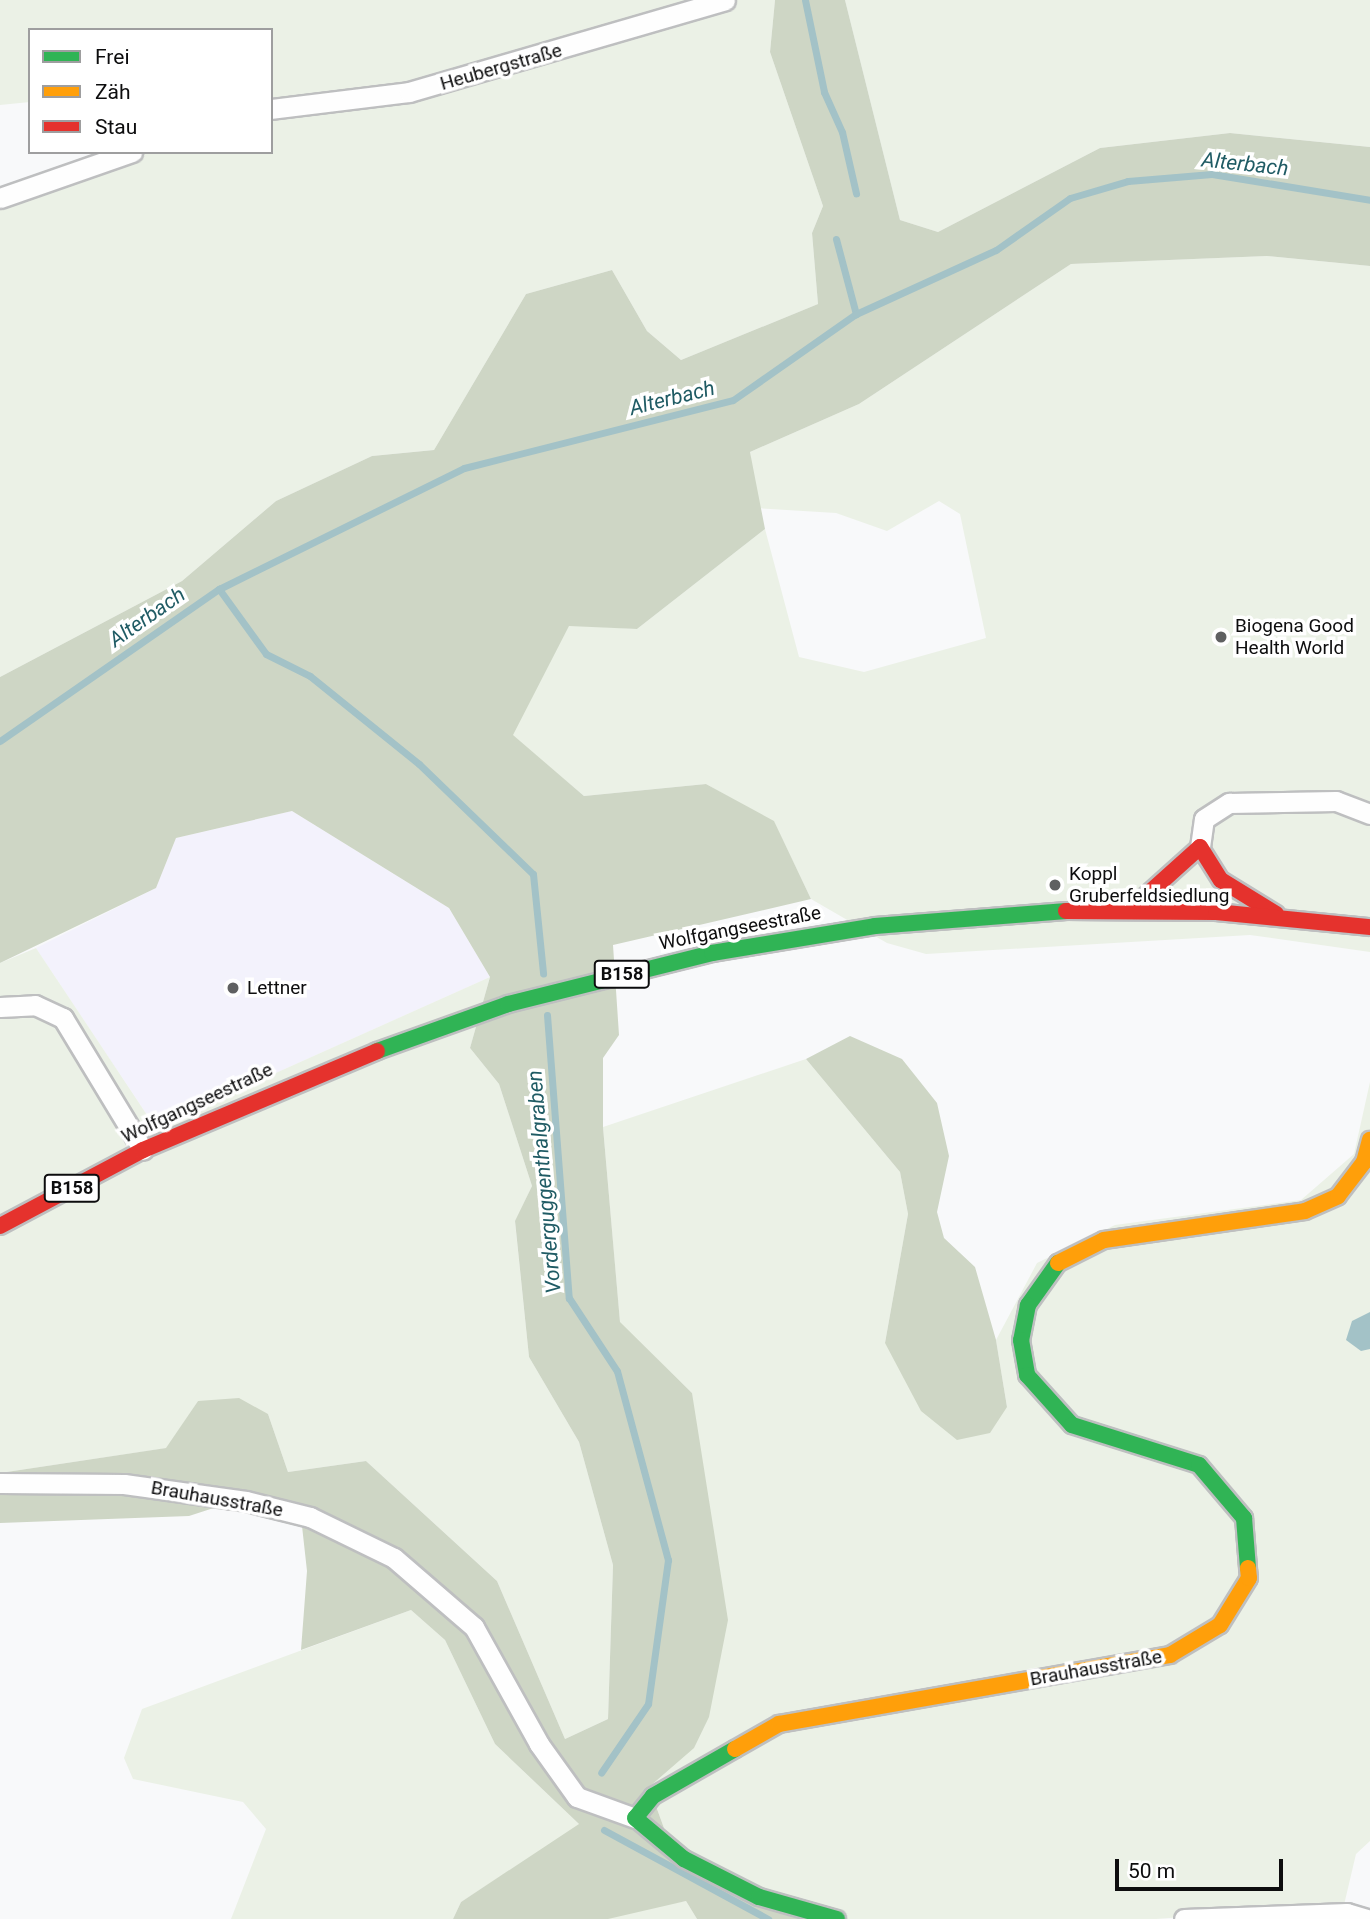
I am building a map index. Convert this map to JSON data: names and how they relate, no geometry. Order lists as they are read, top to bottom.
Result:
{
  "streets": {
    "street": [
      "Heubergstraße",
      "Wolfgangseestraße",
      "B158",
      "Brauhausstraße"
    ]
  },
  "water": ["Alterbach", "Vorderguggenthalgraben"],
  "places": ["Biogena Good Health World", "Koppl Gruberfeldsiedlung", "Lettner"],
  "legend": ["Frei", "Zäh", "Stau"],
  "scale_bar": "50 m"
}
